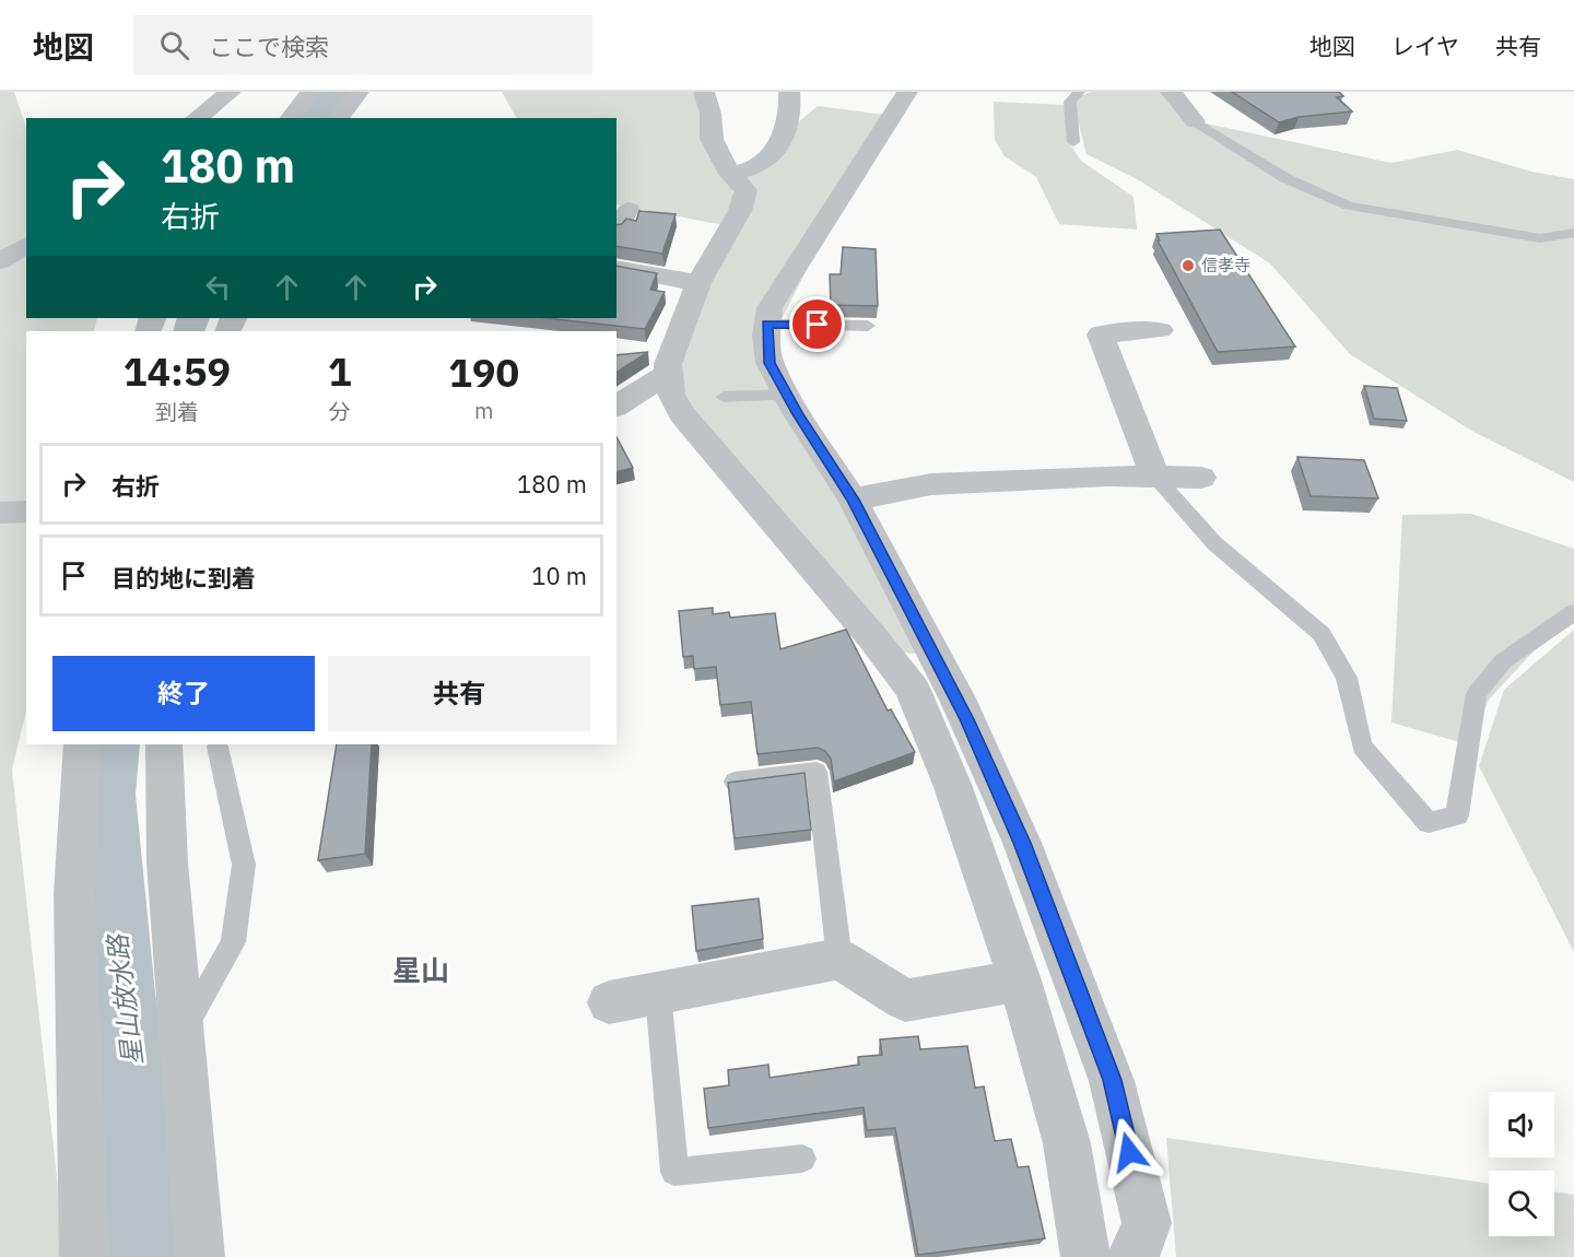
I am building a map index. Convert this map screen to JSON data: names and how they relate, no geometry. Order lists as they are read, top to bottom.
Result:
{
  "districts": ["星山"],
  "water": ["星山放水路"],
  "places": ["信孝寺"],
  "page": {
    "header": "地図",
    "search": "ここで検索",
    "nav": ["地図", "レイヤ", "共有"],
    "turn": ["180 m", "右折"],
    "eta": [
      "14:59",
      "到着",
      "1",
      "分",
      "190",
      "m"
    ],
    "list": [
      {
        "name": "右折",
        "value": "180 m"
      },
      {
        "name": "目的地に到着",
        "value": "10 m"
      }
    ],
    "buttons": ["終了", "共有"]
  }
}
